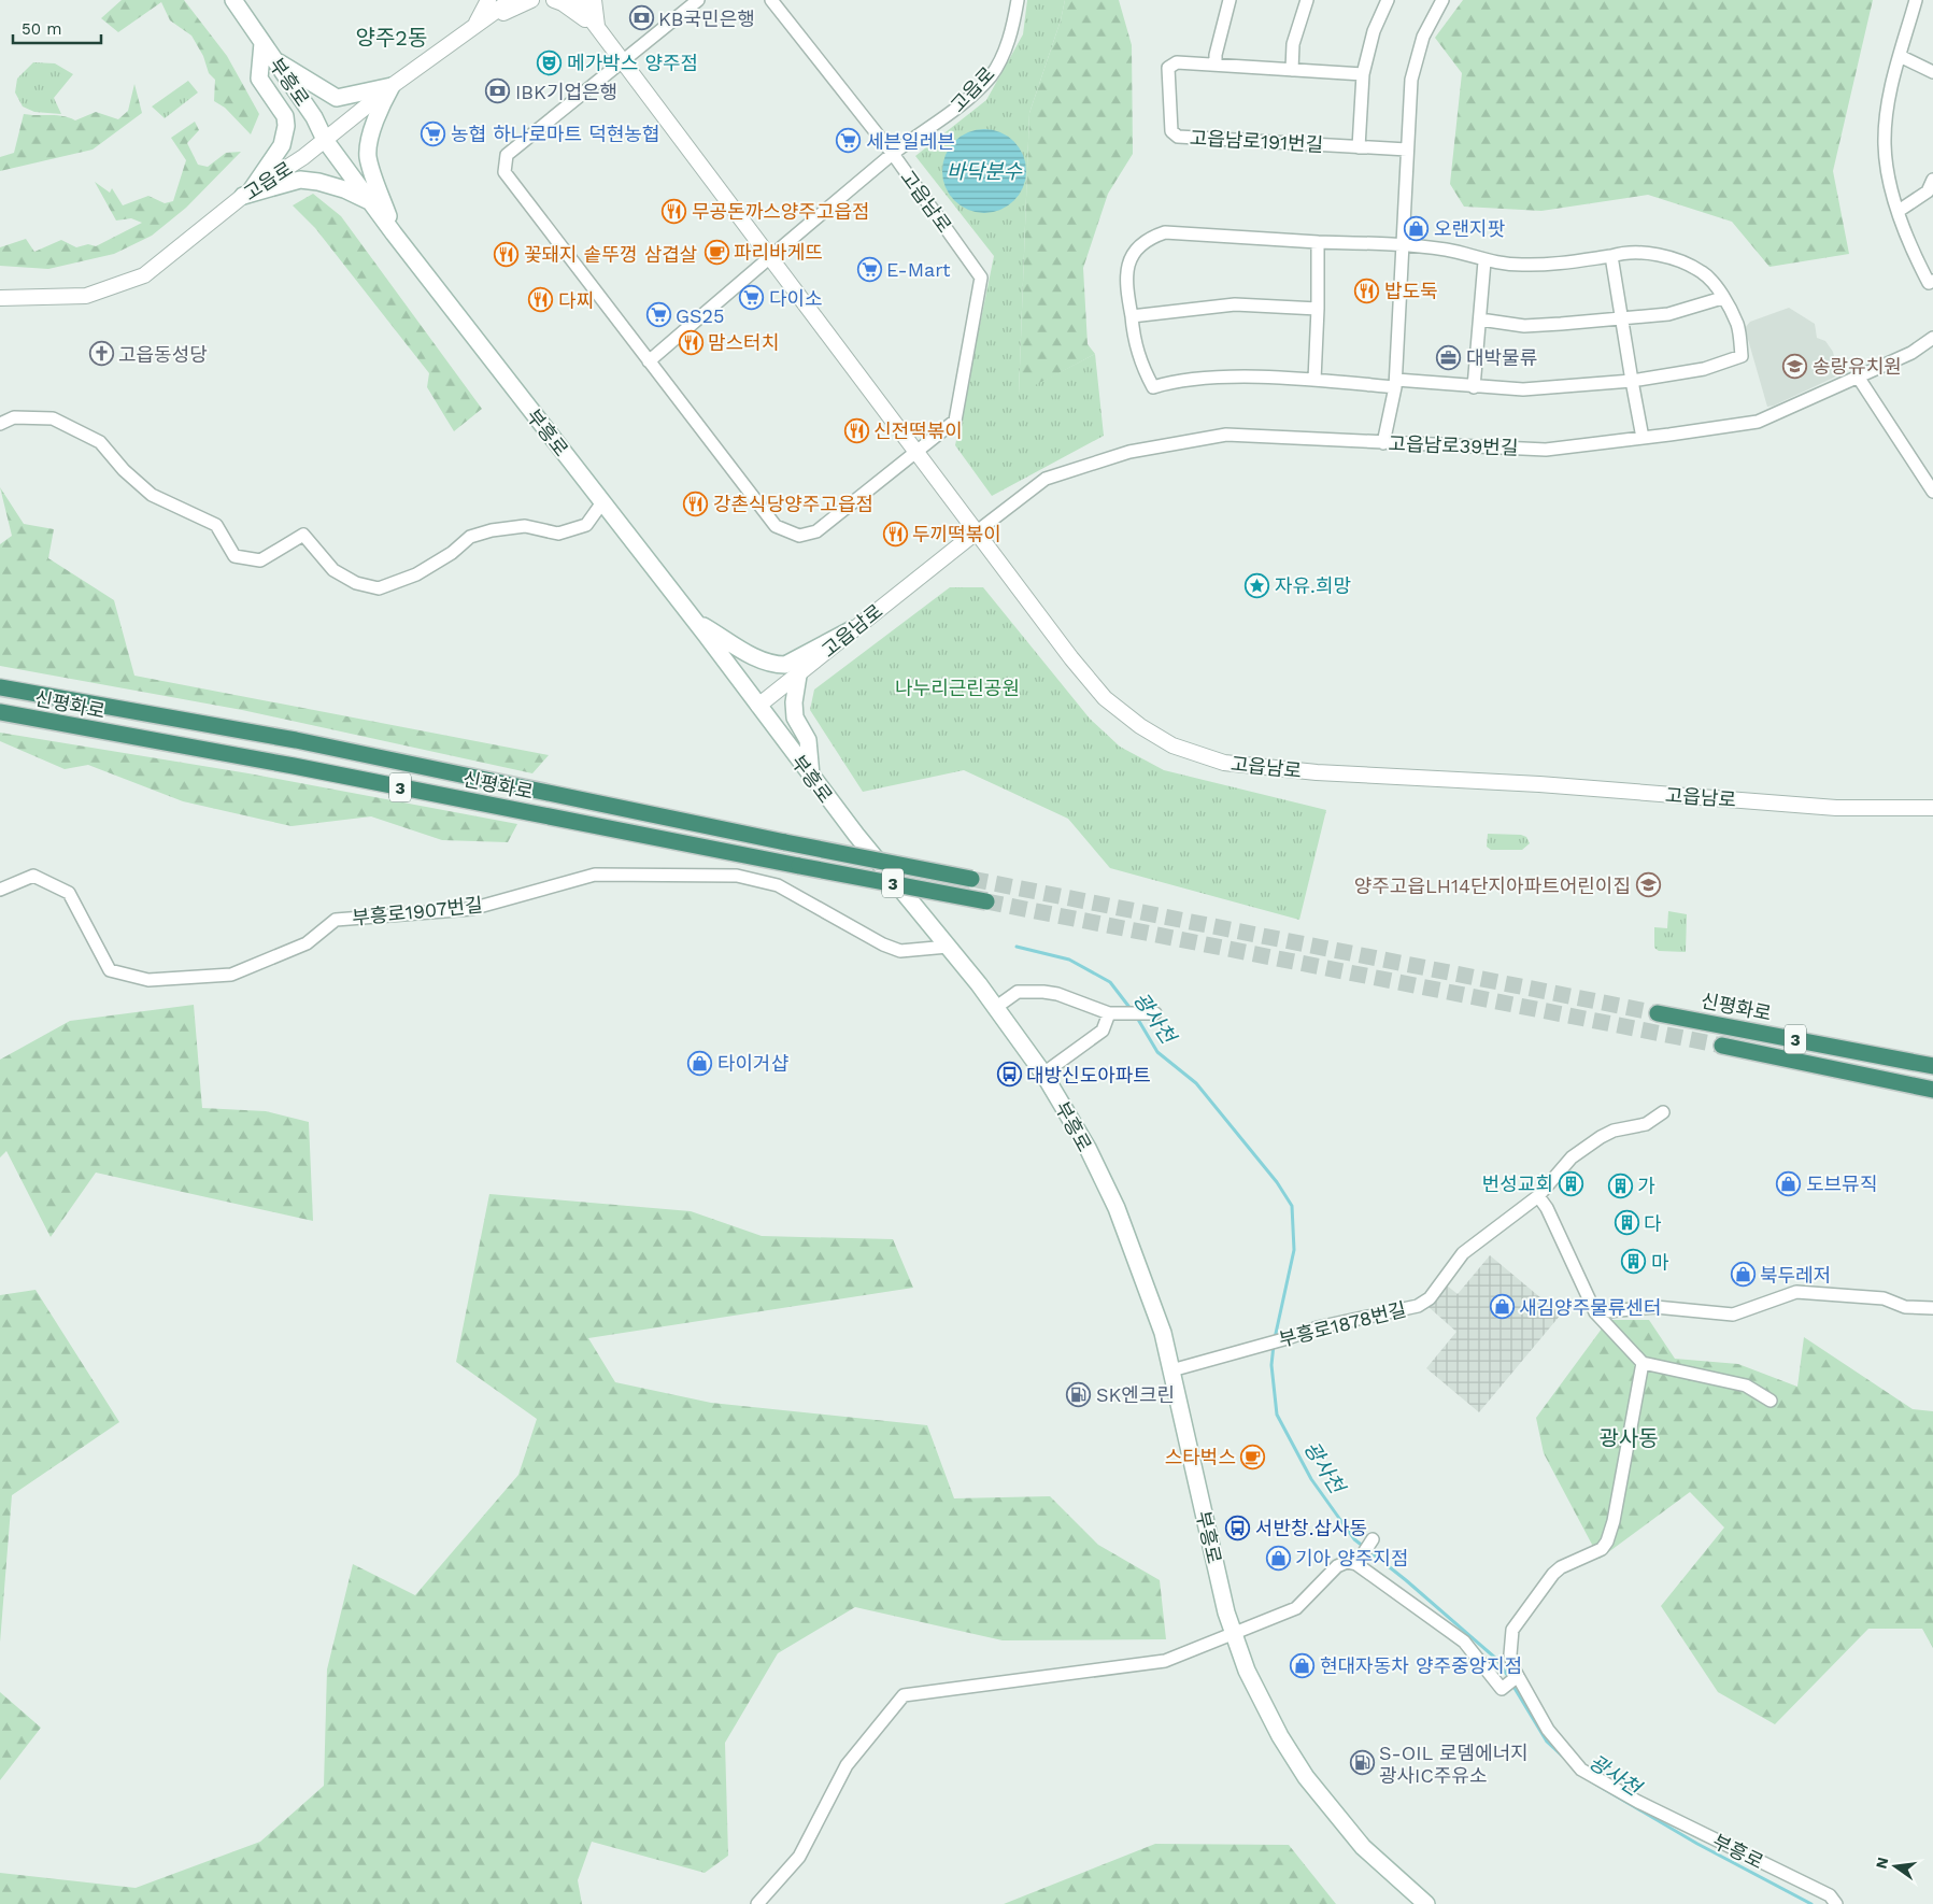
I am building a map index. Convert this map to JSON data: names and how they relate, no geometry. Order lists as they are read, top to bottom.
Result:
{
  "streets": {
    "highway": ["신평화로", "3"],
    "main road": ["부흥로"],
    "street": [
      "고읍로",
      "고읍남로191번길",
      "고읍남로",
      "고읍남로39번길",
      "부흥로1907번길",
      "부흥로1878번길"
    ]
  },
  "crossings": [
    ["부흥로", "고읍로"],
    ["부흥로", "고읍남로"],
    ["부흥로", "부흥로1907번길"],
    ["부흥로", "부흥로1878번길"],
    ["고읍로", "고읍남로"],
    ["고읍남로", "고읍남로39번길"]
  ],
  "districts": ["양주2동", "광사동"],
  "water": ["바닥분수", "광사천"],
  "parks": ["나누리근린공원"],
  "places": {
    "bank": ["KB국민은행", "IBK기업은행"],
    "theatre": ["메가박스 양주점"],
    "supermarket": [
      "농협 하나로마트 덕현농협",
      "세븐일레븐",
      "E-Mart",
      "다이소",
      "GS25"
    ],
    "restaurant": [
      "무공돈까스양주고읍점",
      "꽃돼지 솥뚜껑 삼겹살",
      "밥도둑",
      "다찌",
      "맘스터치",
      "신전떡볶이",
      "강촌식당양주고읍점",
      "두끼떡볶이"
    ],
    "shop": [
      "오랜지팟",
      "타이거샵",
      "도브뮤직",
      "북두레저",
      "새김양주물류센터",
      "기아 양주지점",
      "현대자동차 양주중앙지점"
    ],
    "cafe": ["파리바게뜨", "스타벅스"],
    "church": ["고읍동성당"],
    "office": ["대박물류"],
    "school or university": ["송랑유치원", "양주고읍LH14단지아파트어린이집"],
    "place": ["자유.희망"],
    "bus stop": ["대방신도아파트", "서반창.삽사동"],
    "building": [
      "번성교회",
      "가",
      "다",
      "마"
    ],
    "fuel station": ["SK엔크린", "S-OIL 로뎀에너지 광사IC주유소"]
  },
  "scale_bar": "50 m",
  "north": "left"
}
